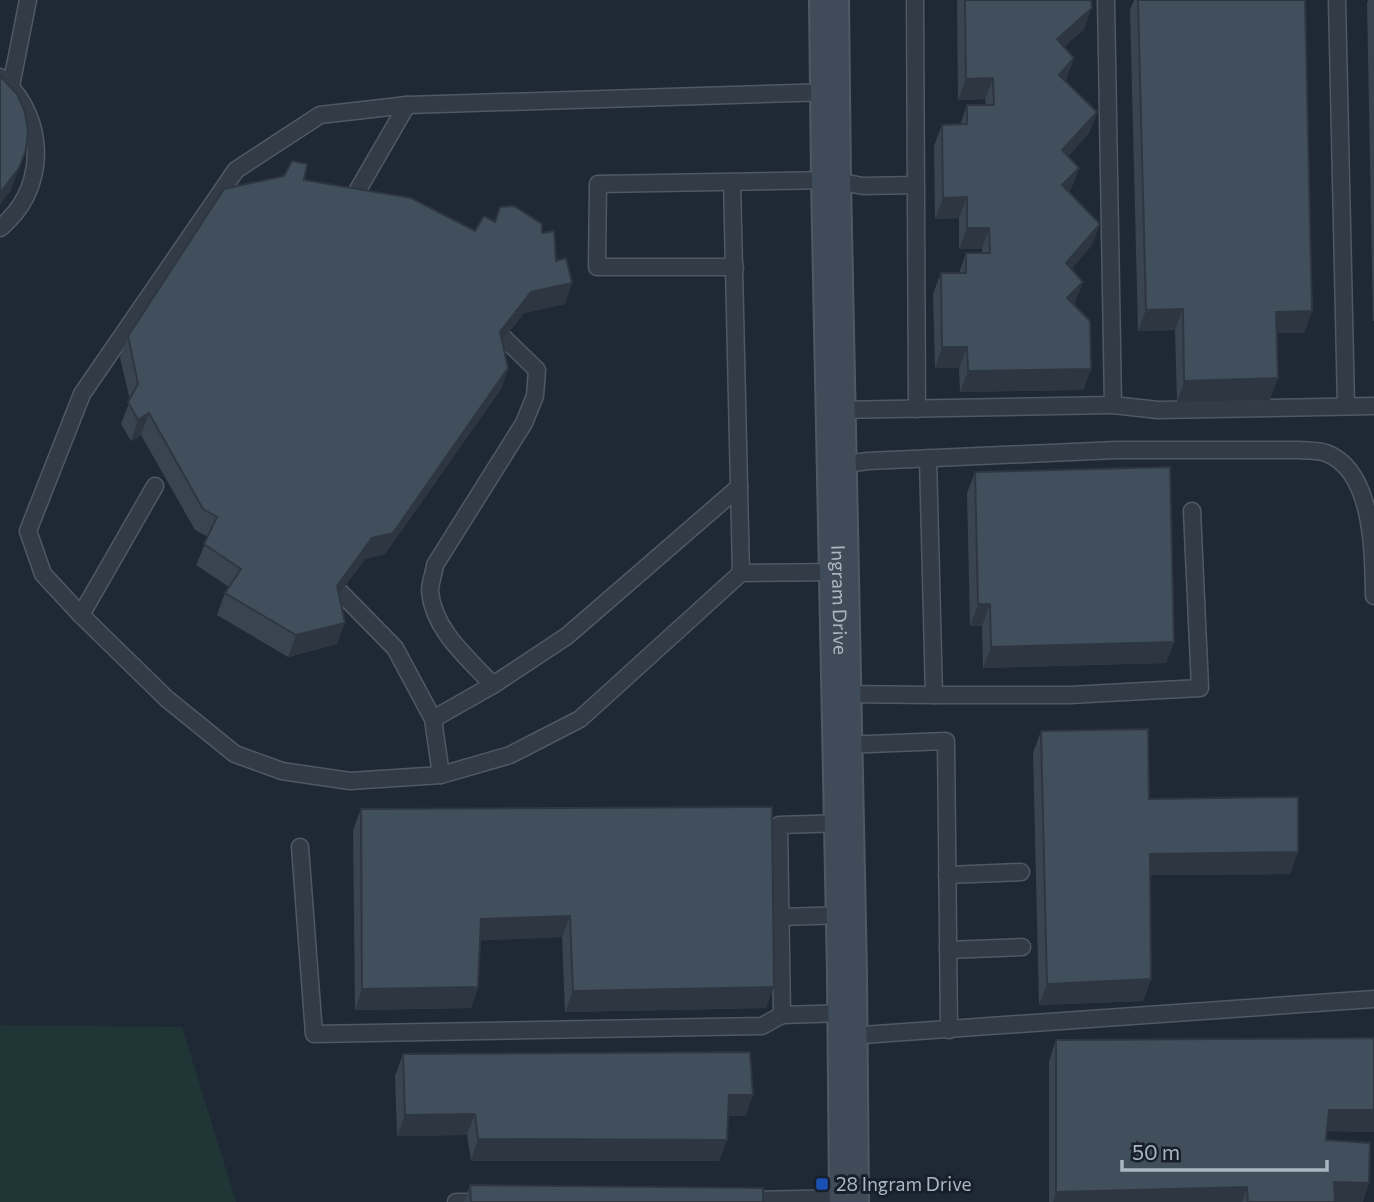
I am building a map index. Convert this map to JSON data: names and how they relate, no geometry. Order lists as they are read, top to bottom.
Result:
{
  "streets": {
    "street": ["Ingram Drive"]
  },
  "places": {
    "transit": ["28 Ingram Drive"]
  },
  "scale_bar": "50 m"
}
